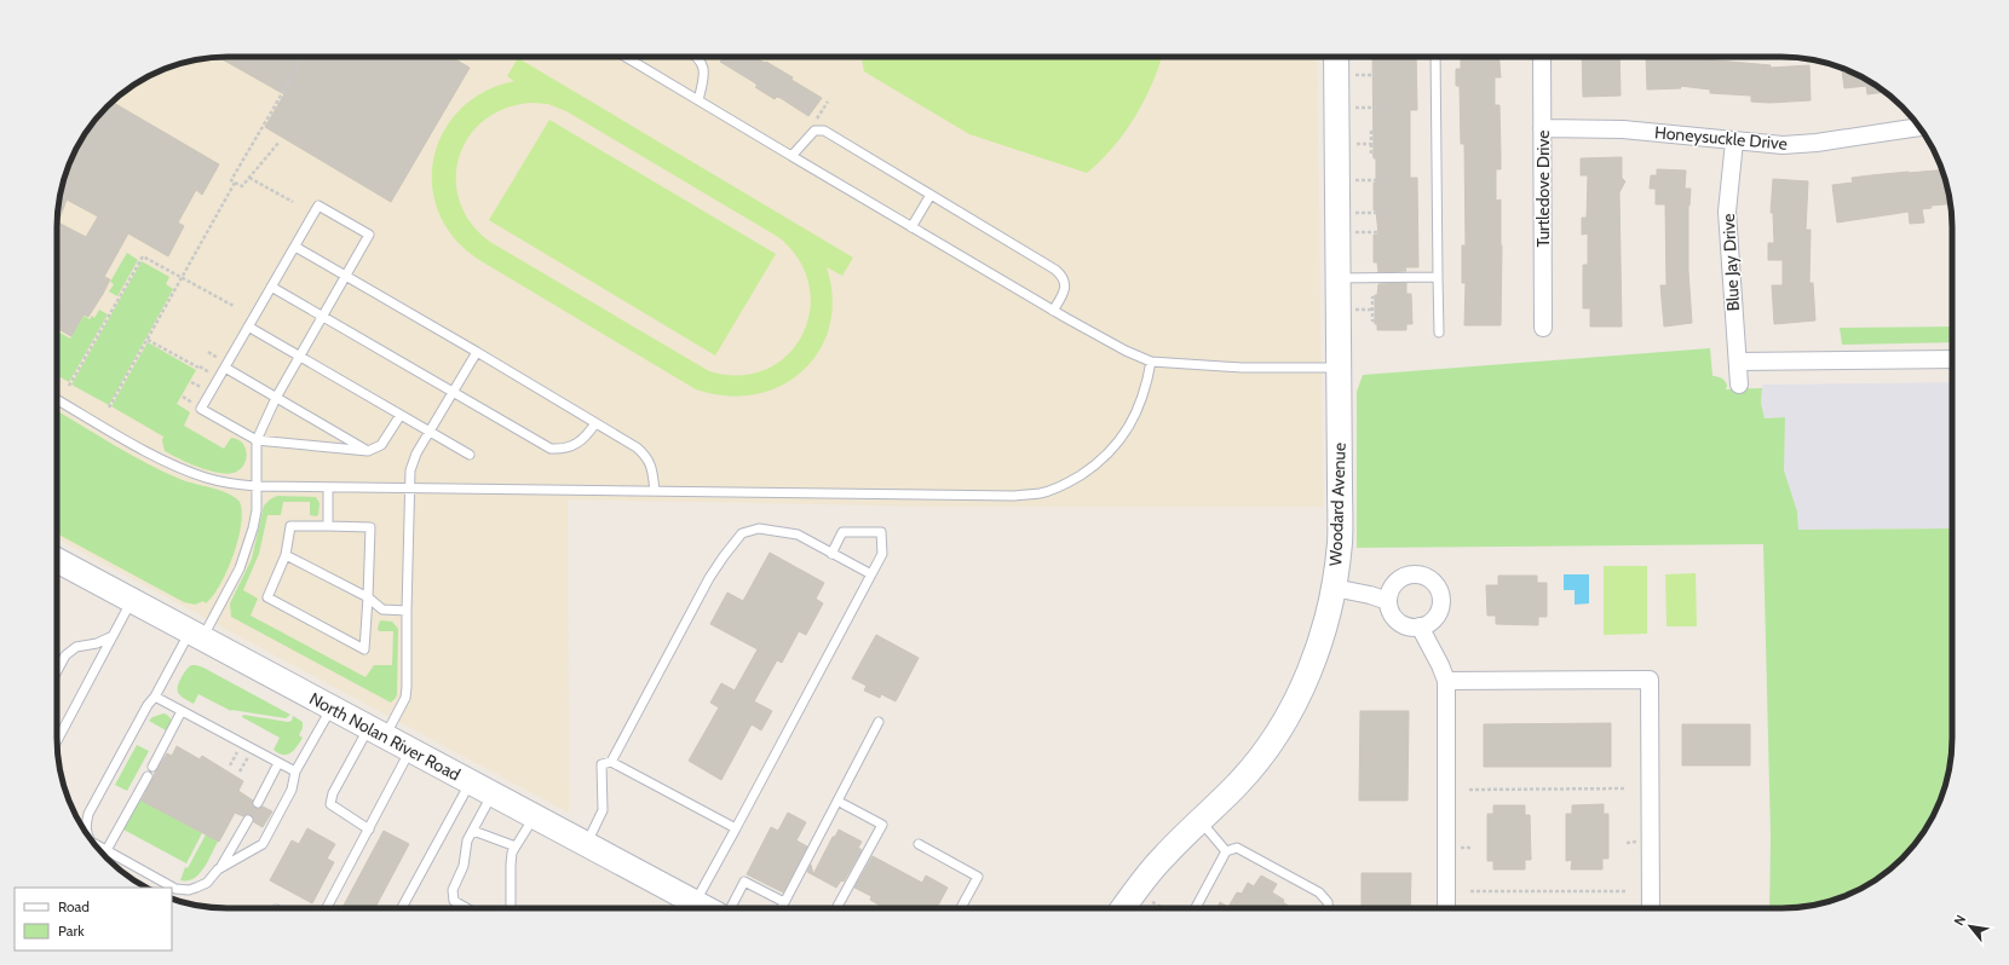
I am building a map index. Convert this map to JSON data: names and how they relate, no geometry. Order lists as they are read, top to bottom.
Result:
{
  "streets": {
    "street": [
      "Honeysuckle Drive",
      "Turtledove Drive",
      "Blue Jay Drive",
      "Woodard Avenue",
      "North Nolan River Road"
    ]
  },
  "crossings": [
    ["Honeysuckle Drive", "Turtledove Drive"],
    ["Honeysuckle Drive", "Blue Jay Drive"]
  ],
  "legend": ["Road", "Park"],
  "north": "top left"
}
